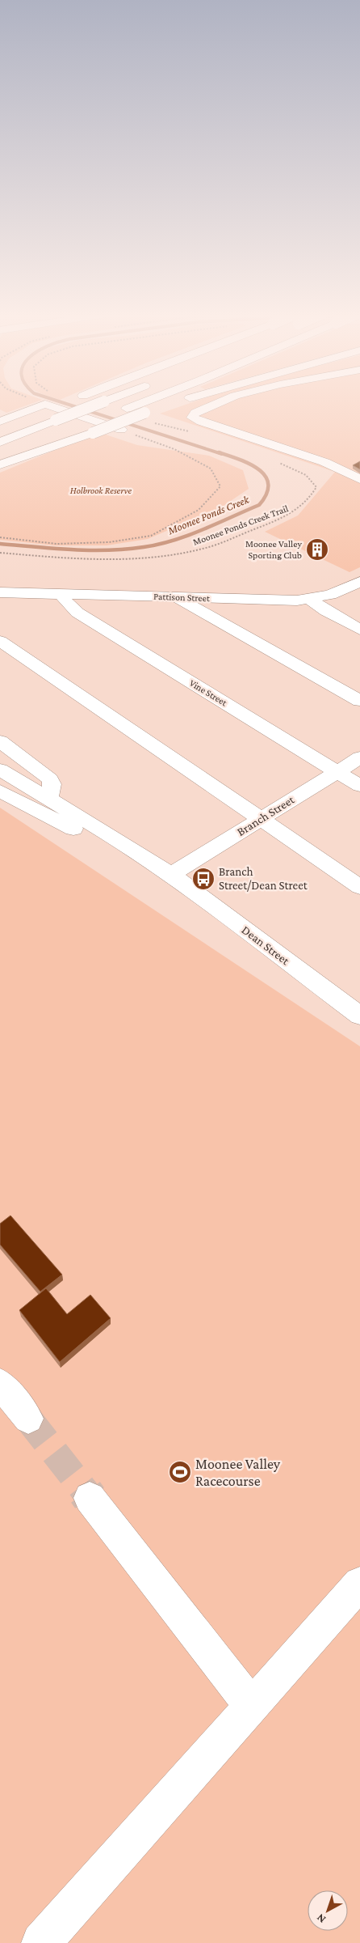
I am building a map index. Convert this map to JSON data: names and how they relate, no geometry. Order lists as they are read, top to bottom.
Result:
{
  "streets": {
    "main road": [
      "Pattison Street",
      "Vine Street",
      "Branch Street",
      "Dean Street"
    ],
    "path": ["Moonee Ponds Creek Trail"]
  },
  "crossings": [
    ["Pattison Street", "Vine Street"],
    ["Vine Street", "Branch Street"],
    ["Branch Street", "Dean Street"]
  ],
  "water": ["Moonee Ponds Creek"],
  "parks": ["Holbrook Reserve"],
  "places": {
    "building": ["Moonee Valley Sporting Club"],
    "bus stop": ["Branch Street/Dean Street"],
    "sports": ["Moonee Valley Racecourse"]
  },
  "north": "bottom left"
}
